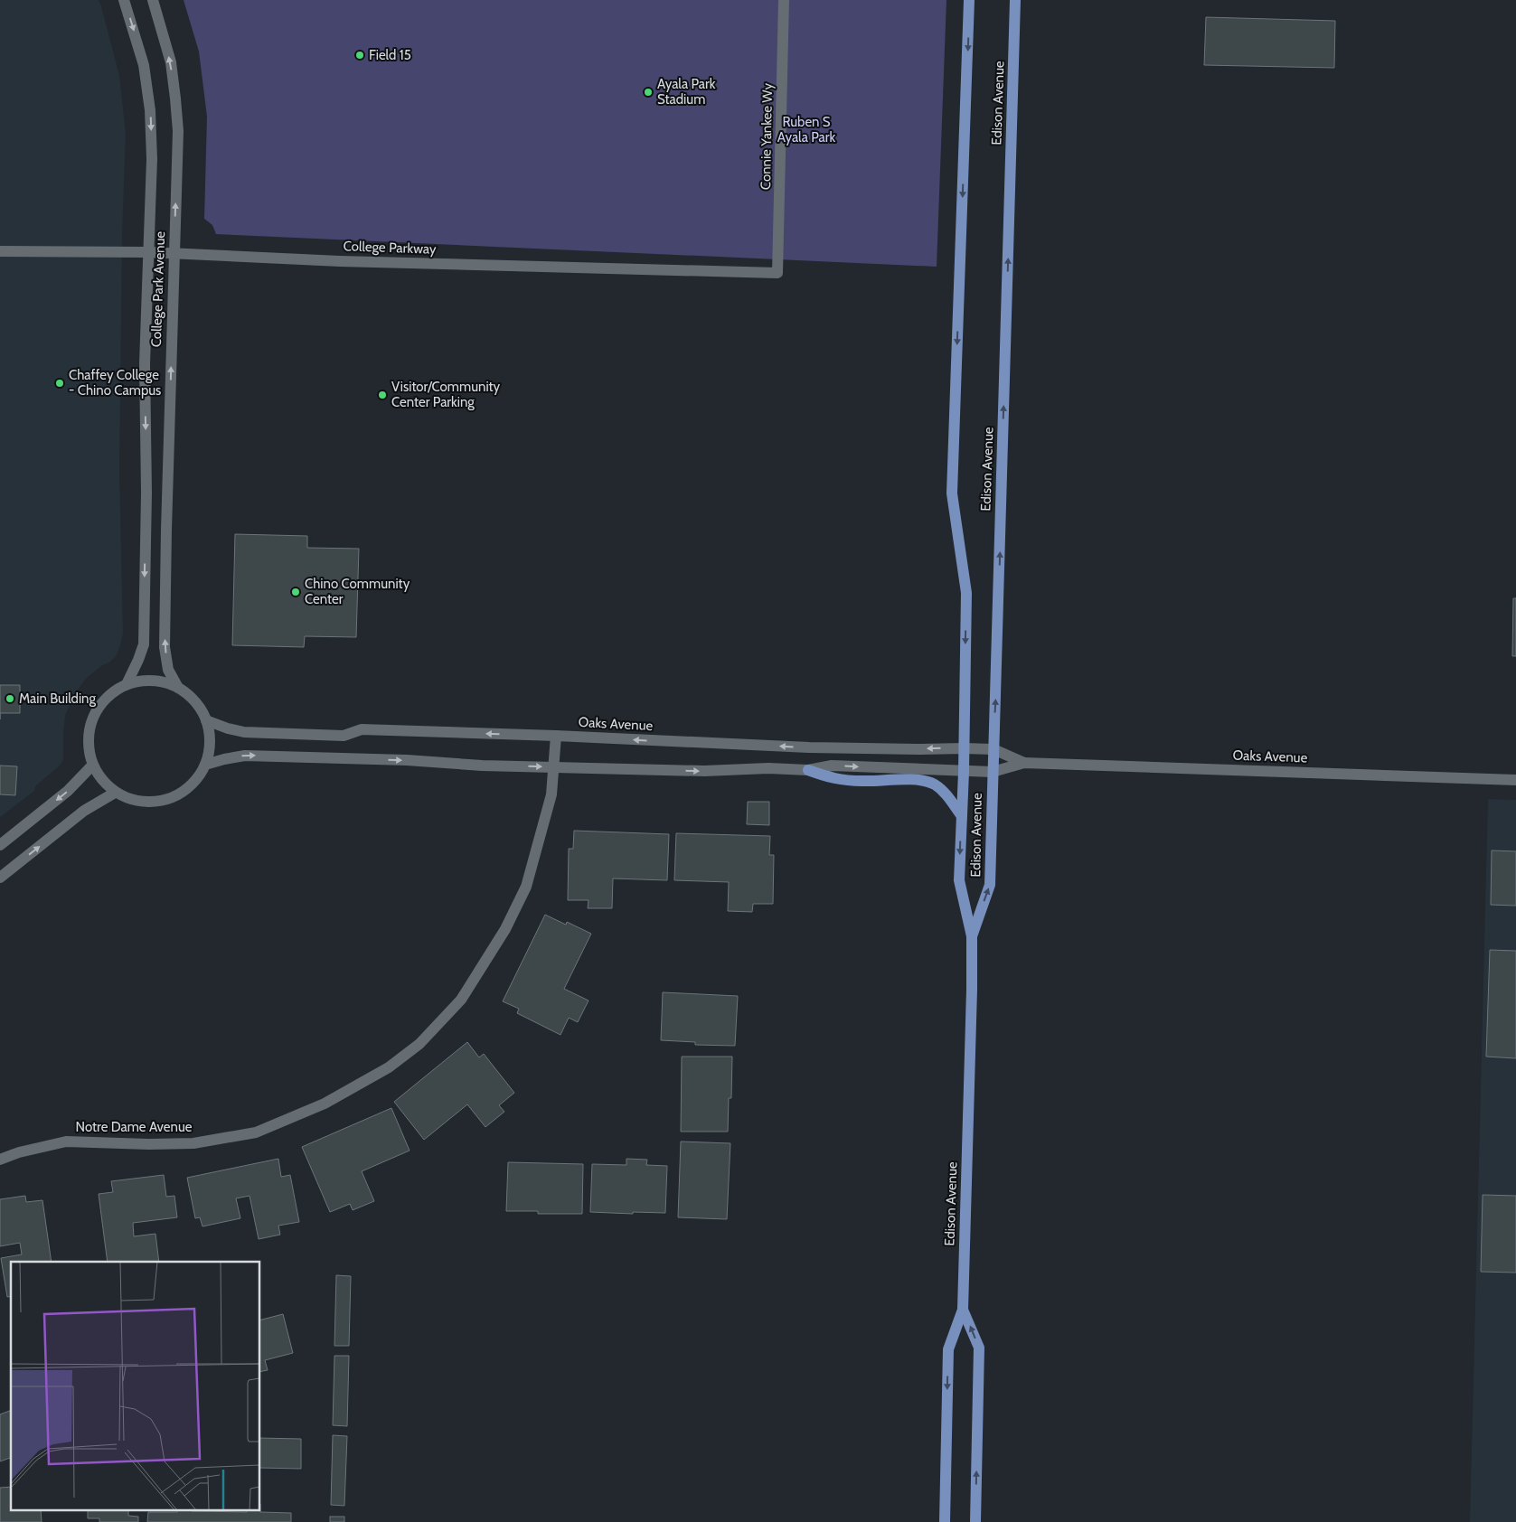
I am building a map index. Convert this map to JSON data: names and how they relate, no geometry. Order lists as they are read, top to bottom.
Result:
{
  "streets": {
    "main road": ["Edison Avenue"],
    "street": [
      "Connie Yankee Wy",
      "College Parkway",
      "College Park Avenue",
      "Oaks Avenue",
      "Notre Dame Avenue"
    ]
  },
  "crossings": [
    ["Edison Avenue", "Oaks Avenue"],
    ["Connie Yankee Wy", "College Parkway"],
    ["College Parkway", "College Park Avenue"],
    ["College Park Avenue", "Oaks Avenue"],
    ["Oaks Avenue", "Notre Dame Avenue"]
  ],
  "parks": ["Ruben S Ayala Park"],
  "places": [
    "Field 15",
    "Ayala Park Stadium",
    "Chaffey College - Chino Campus",
    "Visitor/Community Center Parking",
    "Chino Community Center",
    "Main Building"
  ]
}
